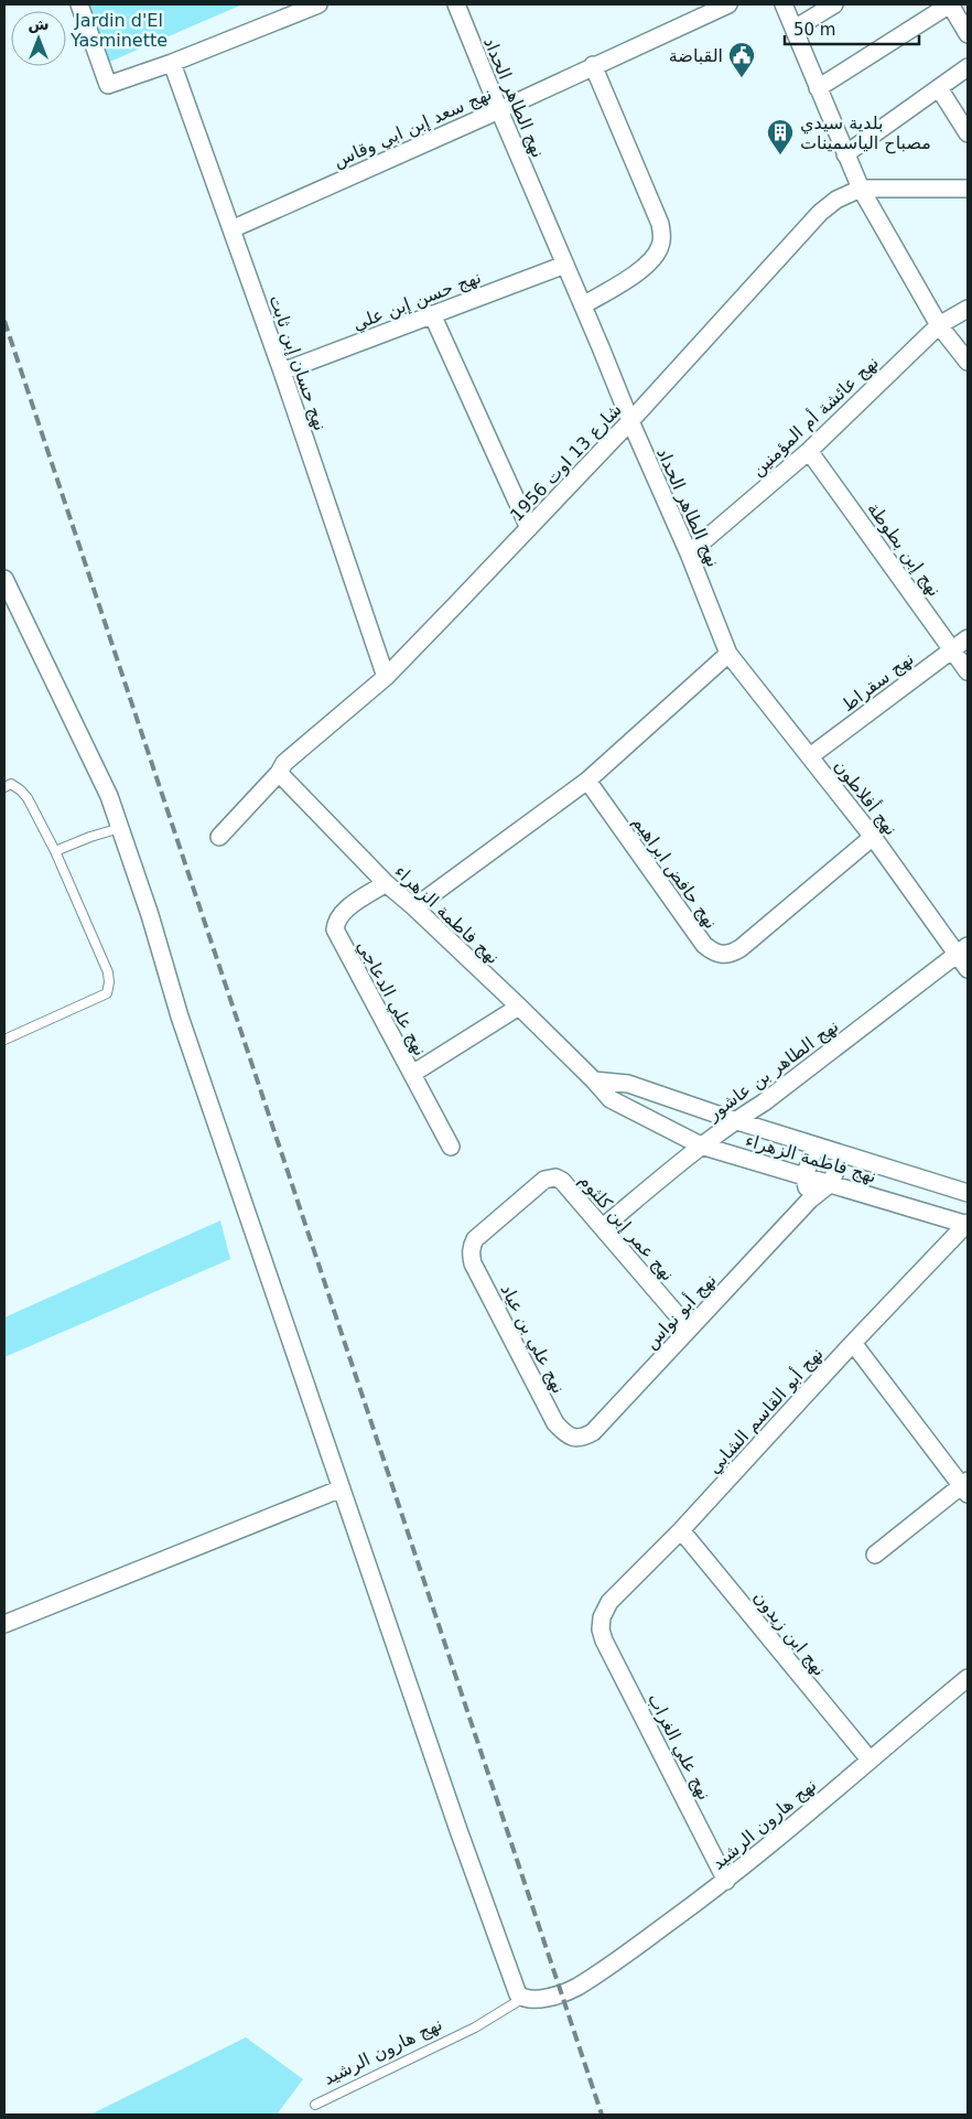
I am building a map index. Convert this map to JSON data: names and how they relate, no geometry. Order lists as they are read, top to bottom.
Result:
{
  "streets": {
    "street": [
      "نهج الطاهر الحداد",
      "نهج سعد إبن ابي وقاس",
      "نهج حسن إبن علي",
      "نهج حسان إبن ثابت",
      "نهج عائشة أم المؤمنين",
      "شارع 13 اوت 1956",
      "نهج إبن بطوطة",
      "نهج سقراط",
      "نهج أفلاطون",
      "نهج حافض ابراهيم",
      "نهج فاطمة الزهراء",
      "نهج علي الدعاجي",
      "نهج الطاهر بن عاشور",
      "نهج عمر إبن كلثوم",
      "نهج أبو نواس",
      "نهج علي بن عياد",
      "نهج أبو القاسم الشابي",
      "نهج ابن زيدون",
      "نهج علي الغراب",
      "نهج هارون الرشيد"
    ]
  },
  "crossings": [
    ["نهج الطاهر الحداد", "نهج سعد إبن ابي وقاس"],
    ["نهج الطاهر الحداد", "نهج حسن إبن علي"],
    ["نهج الطاهر الحداد", "نهج عائشة أم المؤمنين"],
    ["نهج الطاهر الحداد", "شارع 13 اوت 1956"],
    ["نهج الطاهر الحداد", "نهج أفلاطون"],
    ["نهج سعد إبن ابي وقاس", "نهج حسان إبن ثابت"],
    ["نهج حسن إبن علي", "نهج حسان إبن ثابت"],
    ["نهج حسان إبن ثابت", "شارع 13 اوت 1956"],
    ["نهج عائشة أم المؤمنين", "نهج إبن بطوطة"],
    ["شارع 13 اوت 1956", "نهج فاطمة الزهراء"],
    ["نهج إبن بطوطة", "نهج سقراط"],
    ["نهج سقراط", "نهج أفلاطون"],
    ["نهج أفلاطون", "نهج حافض ابراهيم"],
    ["نهج أفلاطون", "نهج الطاهر بن عاشور"],
    ["نهج فاطمة الزهراء", "نهج علي الدعاجي"],
    ["نهج فاطمة الزهراء", "نهج الطاهر بن عاشور"],
    ["نهج فاطمة الزهراء", "نهج أبو نواس"],
    ["نهج فاطمة الزهراء", "نهج أبو القاسم الشابي"],
    ["نهج الطاهر بن عاشور", "نهج عمر إبن كلثوم"],
    ["نهج عمر إبن كلثوم", "نهج أبو نواس"],
    ["نهج عمر إبن كلثوم", "نهج علي بن عياد"],
    ["نهج أبو نواس", "نهج علي بن عياد"],
    ["نهج أبو القاسم الشابي", "نهج ابن زيدون"],
    ["نهج أبو القاسم الشابي", "نهج علي الغراب"],
    ["نهج ابن زيدون", "نهج هارون الرشيد"],
    ["نهج علي الغراب", "نهج هارون الرشيد"]
  ],
  "parks": ["Jardin d'El Yasminette"],
  "places": {
    "public building": ["القباضة"],
    "building": ["بلدية سيدي مصباح الياسمينات"]
  },
  "scale_bar": "50 m",
  "north": "top"
}
